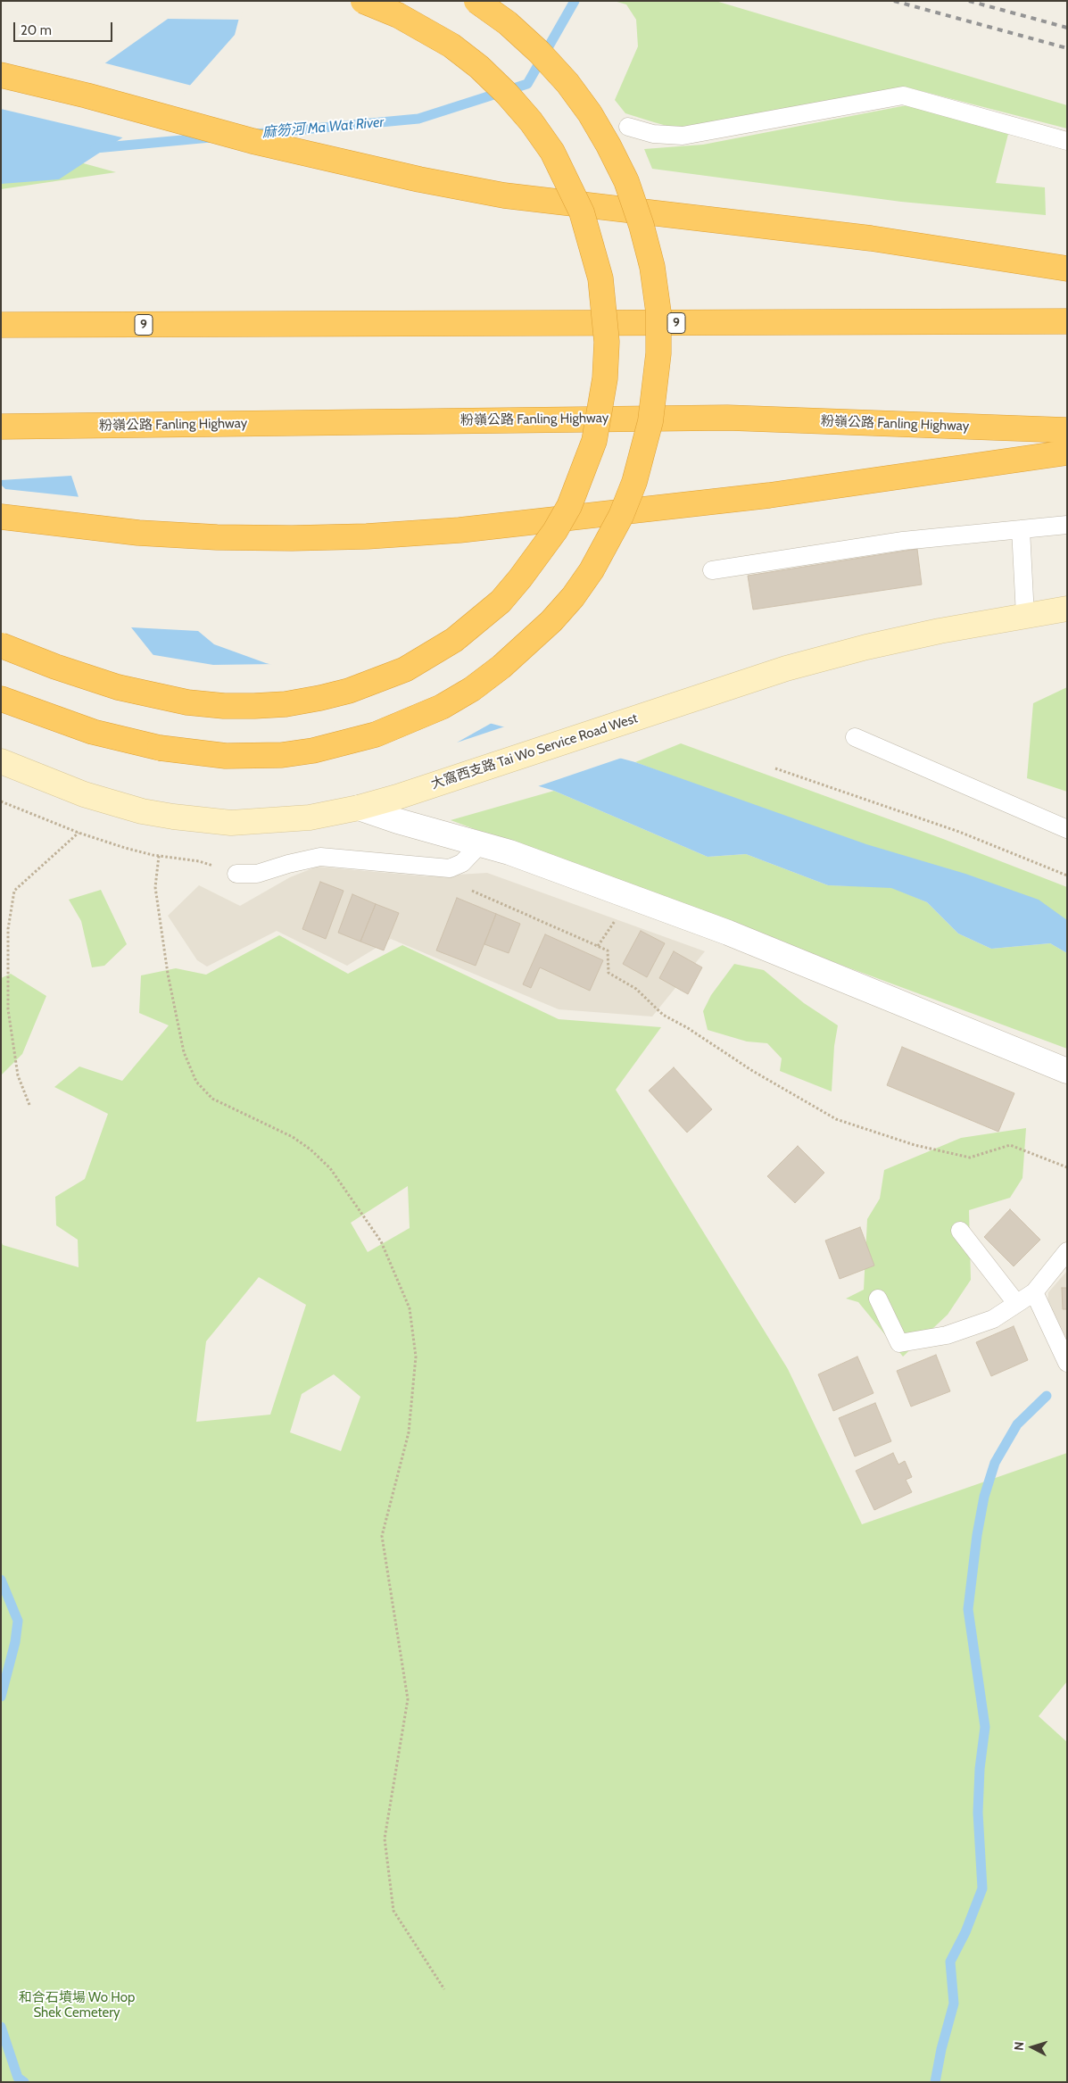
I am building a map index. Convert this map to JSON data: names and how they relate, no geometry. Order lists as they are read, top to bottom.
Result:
{
  "streets": {
    "highway": ["9", "粉嶺公路 Fanling Highway"],
    "main road": ["大窩西支路 Tai Wo Service Road West"]
  },
  "water": ["麻笏河 Ma Wat River"],
  "parks": ["和合石墳場 Wo Hop Shek Cemetery"],
  "scale_bar": "20 m",
  "north": "left"
}
